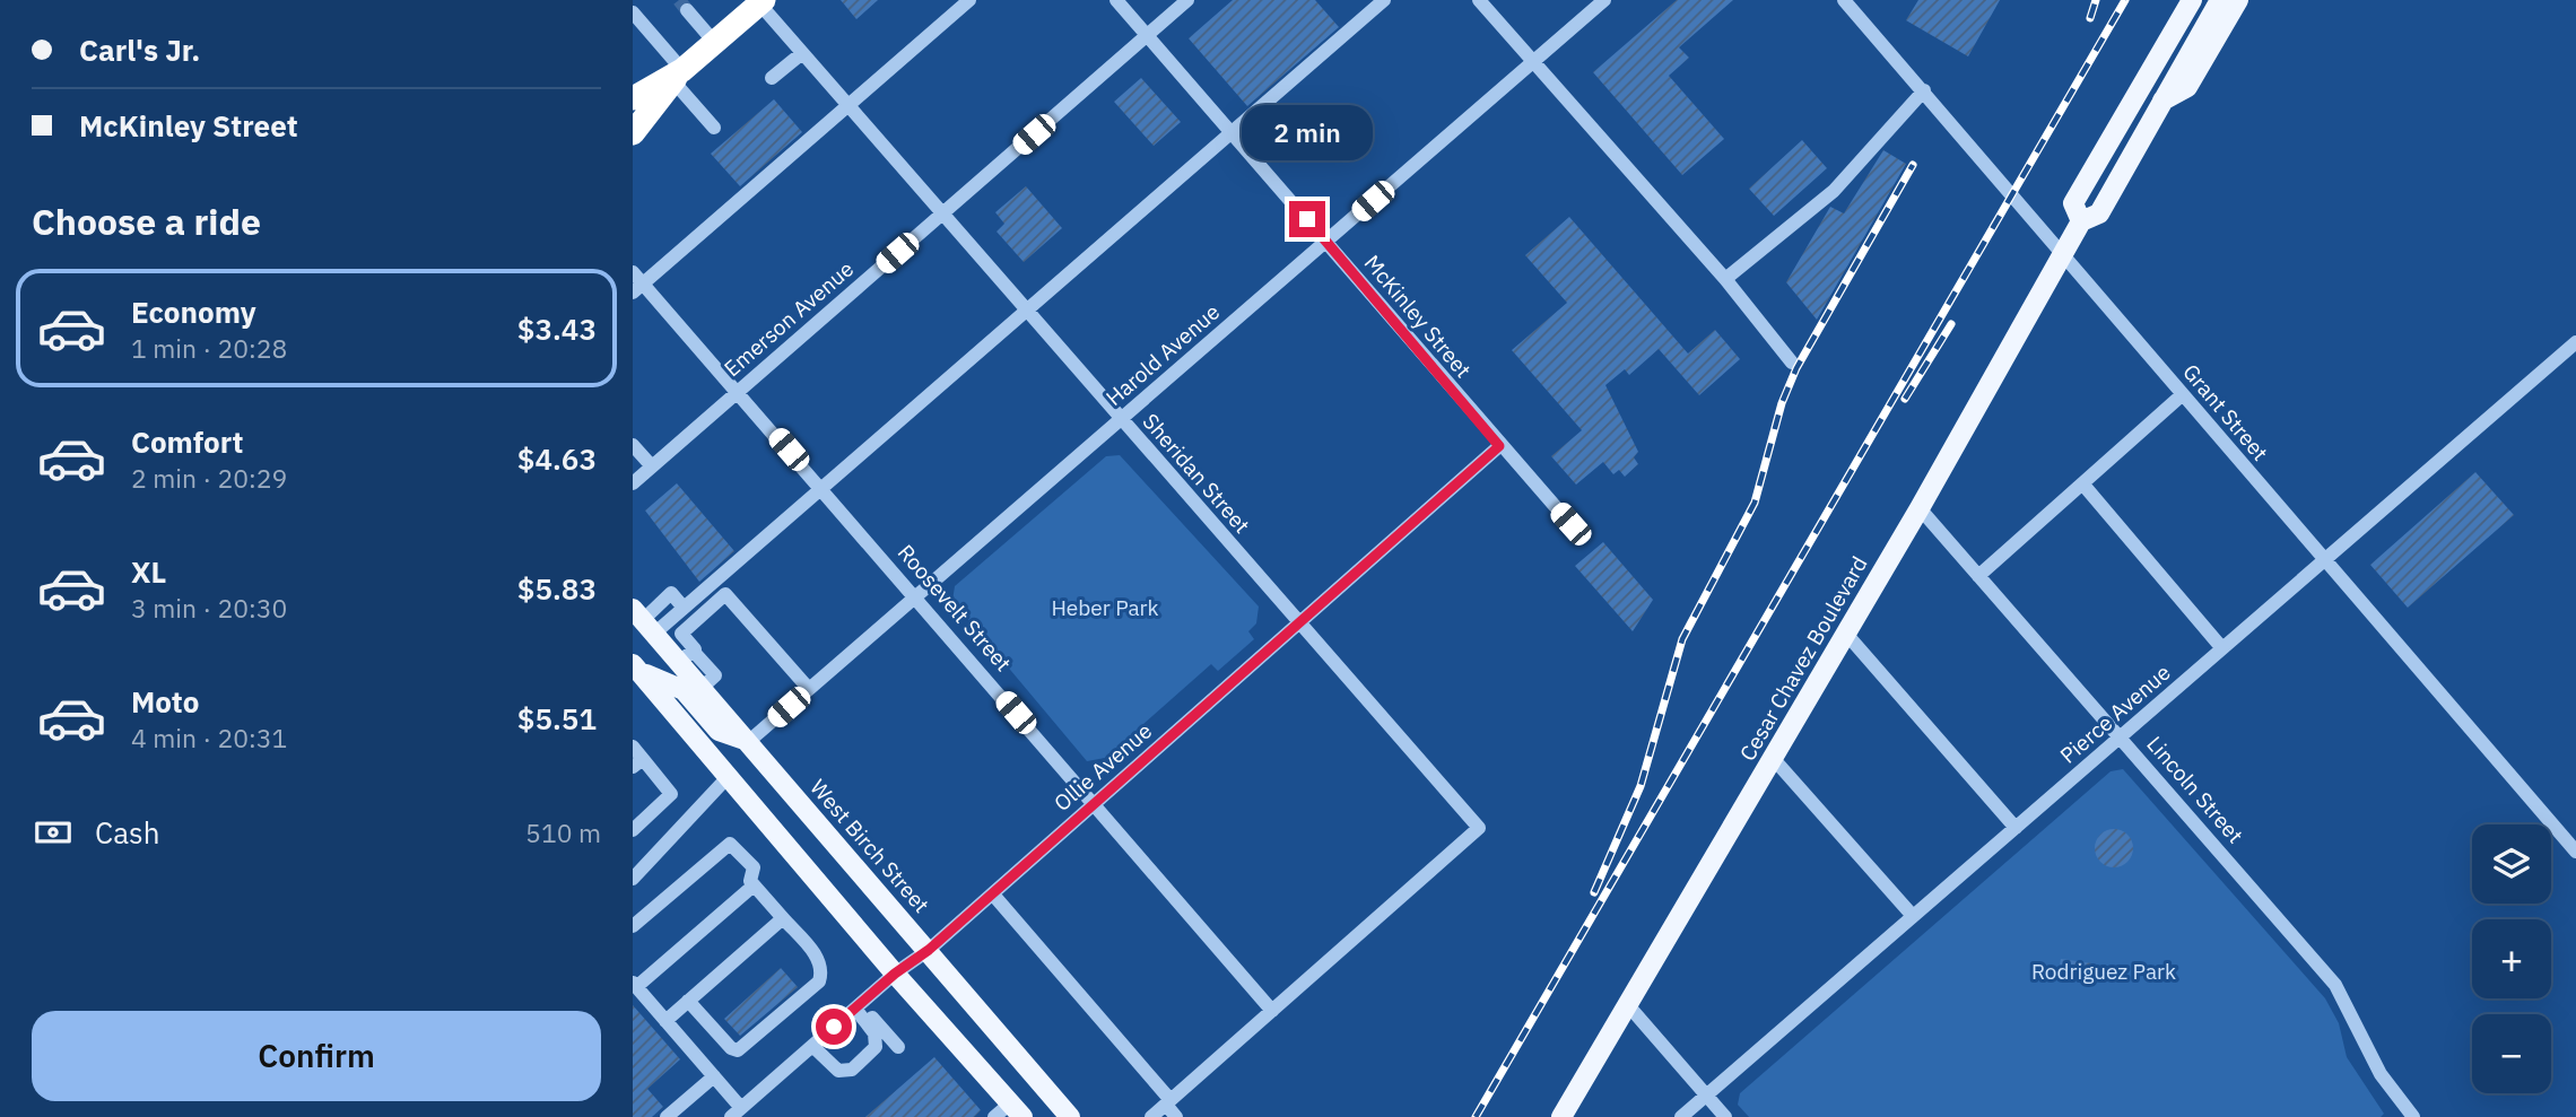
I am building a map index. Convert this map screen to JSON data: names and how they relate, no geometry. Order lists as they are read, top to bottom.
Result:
{
  "streets": {
    "main road": ["Cesar Chavez Boulevard", "West Birch Street"],
    "street": [
      "McKinley Street",
      "Emerson Avenue",
      "Harold Avenue",
      "Grant Street",
      "Sheridan Street",
      "Roosevelt Street",
      "Pierce Avenue",
      "Ollie Avenue",
      "Lincoln Street"
    ]
  },
  "crossings": [
    ["McKinley Street", "Emerson Avenue"],
    ["McKinley Street", "Harold Avenue"],
    ["McKinley Street", "Ollie Avenue"],
    ["Emerson Avenue", "Sheridan Street"],
    ["Emerson Avenue", "Roosevelt Street"],
    ["Harold Avenue", "Sheridan Street"],
    ["Harold Avenue", "Roosevelt Street"],
    ["Harold Avenue", "West Birch Street"],
    ["Grant Street", "Cesar Chavez Boulevard"],
    ["Grant Street", "Pierce Avenue"],
    ["Sheridan Street", "Roosevelt Street"],
    ["Sheridan Street", "Ollie Avenue"],
    ["Roosevelt Street", "Ollie Avenue"],
    ["Cesar Chavez Boulevard", "Lincoln Street"],
    ["Pierce Avenue", "Lincoln Street"],
    ["Ollie Avenue", "West Birch Street"]
  ],
  "parks": ["Heber Park", "Rodriguez Park"],
  "page": {
    "banner": ["Carl's Jr.", "McKinley Street"],
    "bubble": "2 min",
    "heading": "Choose a ride",
    "list": [
      {
        "name": "Economy",
        "note": "1 min · 20:28",
        "value": "$3.43"
      },
      {
        "name": "Comfort",
        "note": "2 min · 20:29",
        "value": "$4.63"
      },
      {
        "name": "XL",
        "note": "3 min · 20:30",
        "value": "$5.83"
      },
      {
        "name": "Moto",
        "note": "4 min · 20:31",
        "value": "$5.51"
      }
    ],
    "pay": ["Cash", "510 m"],
    "map_buttons": ["+", "−"],
    "buttons": "Confirm"
  }
}
